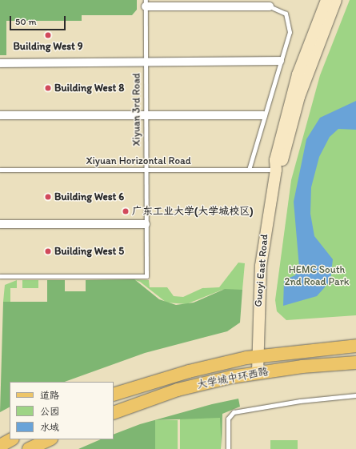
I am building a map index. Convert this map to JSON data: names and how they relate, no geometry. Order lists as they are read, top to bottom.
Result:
{
  "streets": {
    "main road": ["Guoyi East Road", "大学城中环西路"],
    "lane": ["Xiyuan 3rd Road", "Xiyuan Horizontal Road"]
  },
  "crossings": [
    ["Xiyuan 3rd Road", "Xiyuan Horizontal Road"],
    ["Xiyuan Horizontal Road", "Guoyi East Road"],
    ["Guoyi East Road", "大学城中环西路"]
  ],
  "parks": ["HEMC South 2nd Road Park"],
  "places": [
    "Building West 9",
    "Building West 8",
    "Building West 6",
    "广东工业大学(大学城校区)",
    "Building West 5"
  ],
  "legend": ["道路", "公园", "水域"],
  "scale_bar": "50 m"
}
